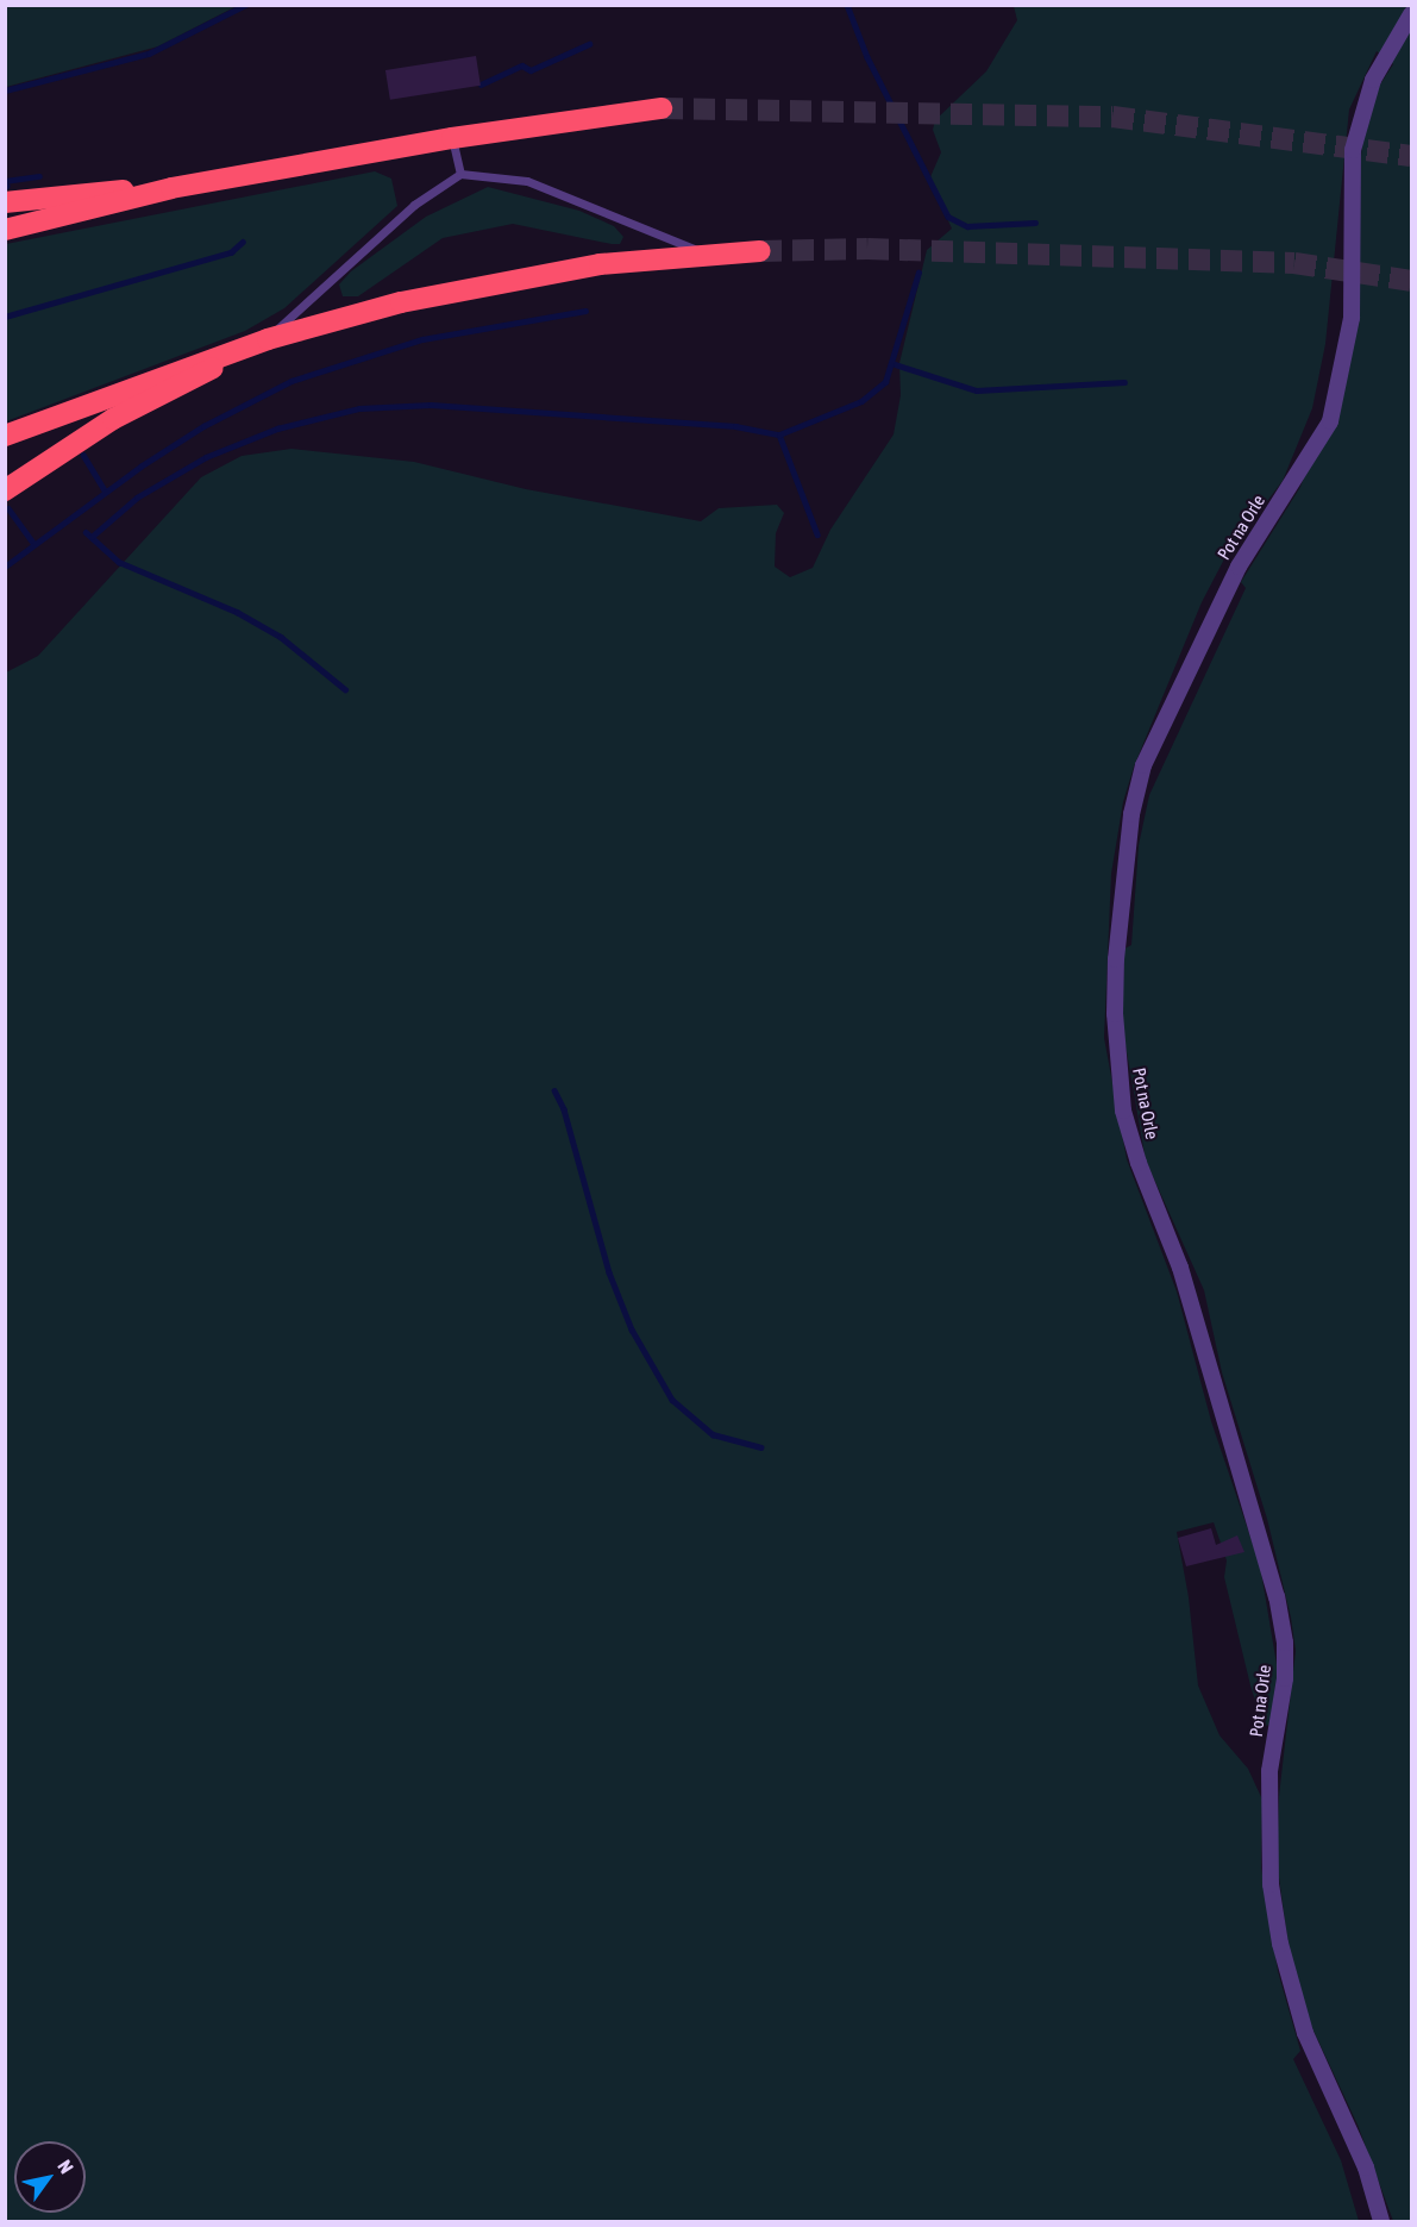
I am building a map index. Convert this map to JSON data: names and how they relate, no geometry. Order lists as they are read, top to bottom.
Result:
{
  "streets": {
    "street": ["Pot na Orle"]
  },
  "north": "top right"
}
